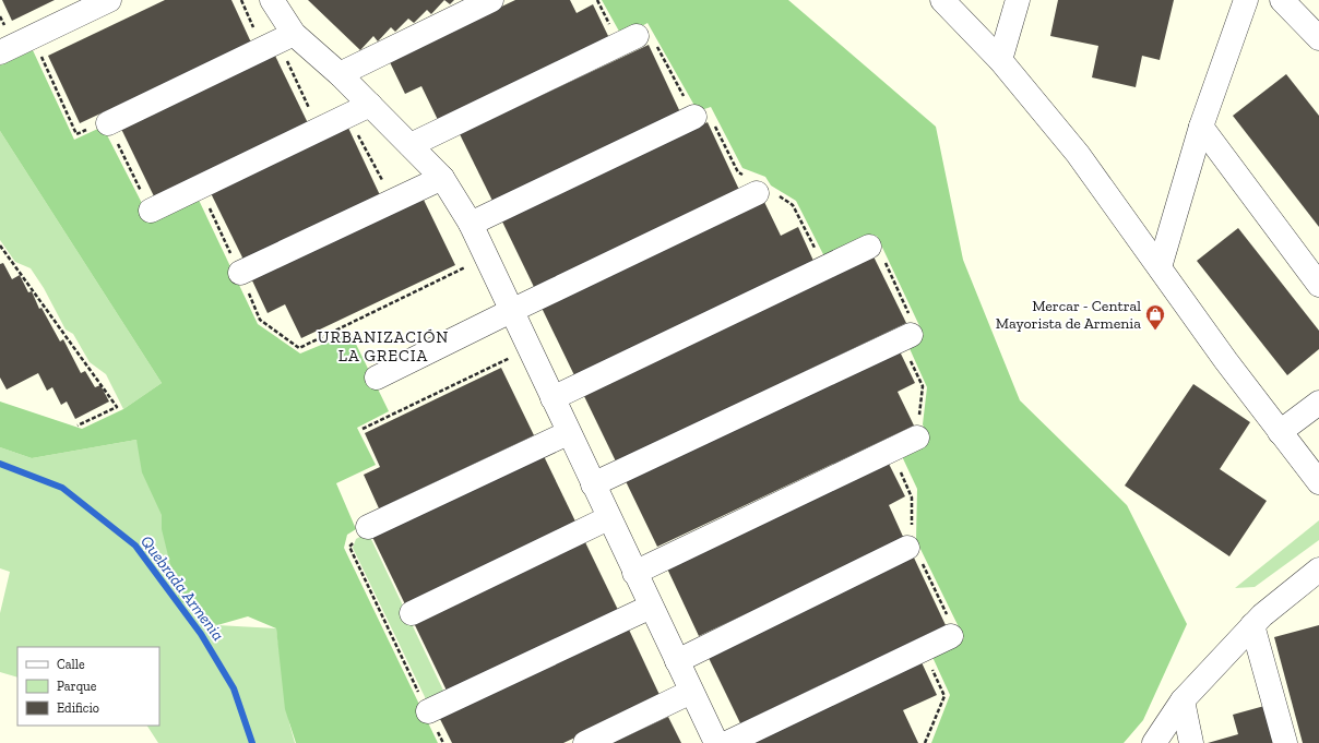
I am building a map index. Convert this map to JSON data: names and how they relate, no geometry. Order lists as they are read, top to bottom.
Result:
{
  "districts": ["URBANIZACIÓN LA GRECIA"],
  "water": ["Quebrada Armenia"],
  "places": {
    "shop": ["Mercar - Central Mayorista de Armenia"]
  },
  "legend": ["Calle", "Parque", "Edificio"]
}
